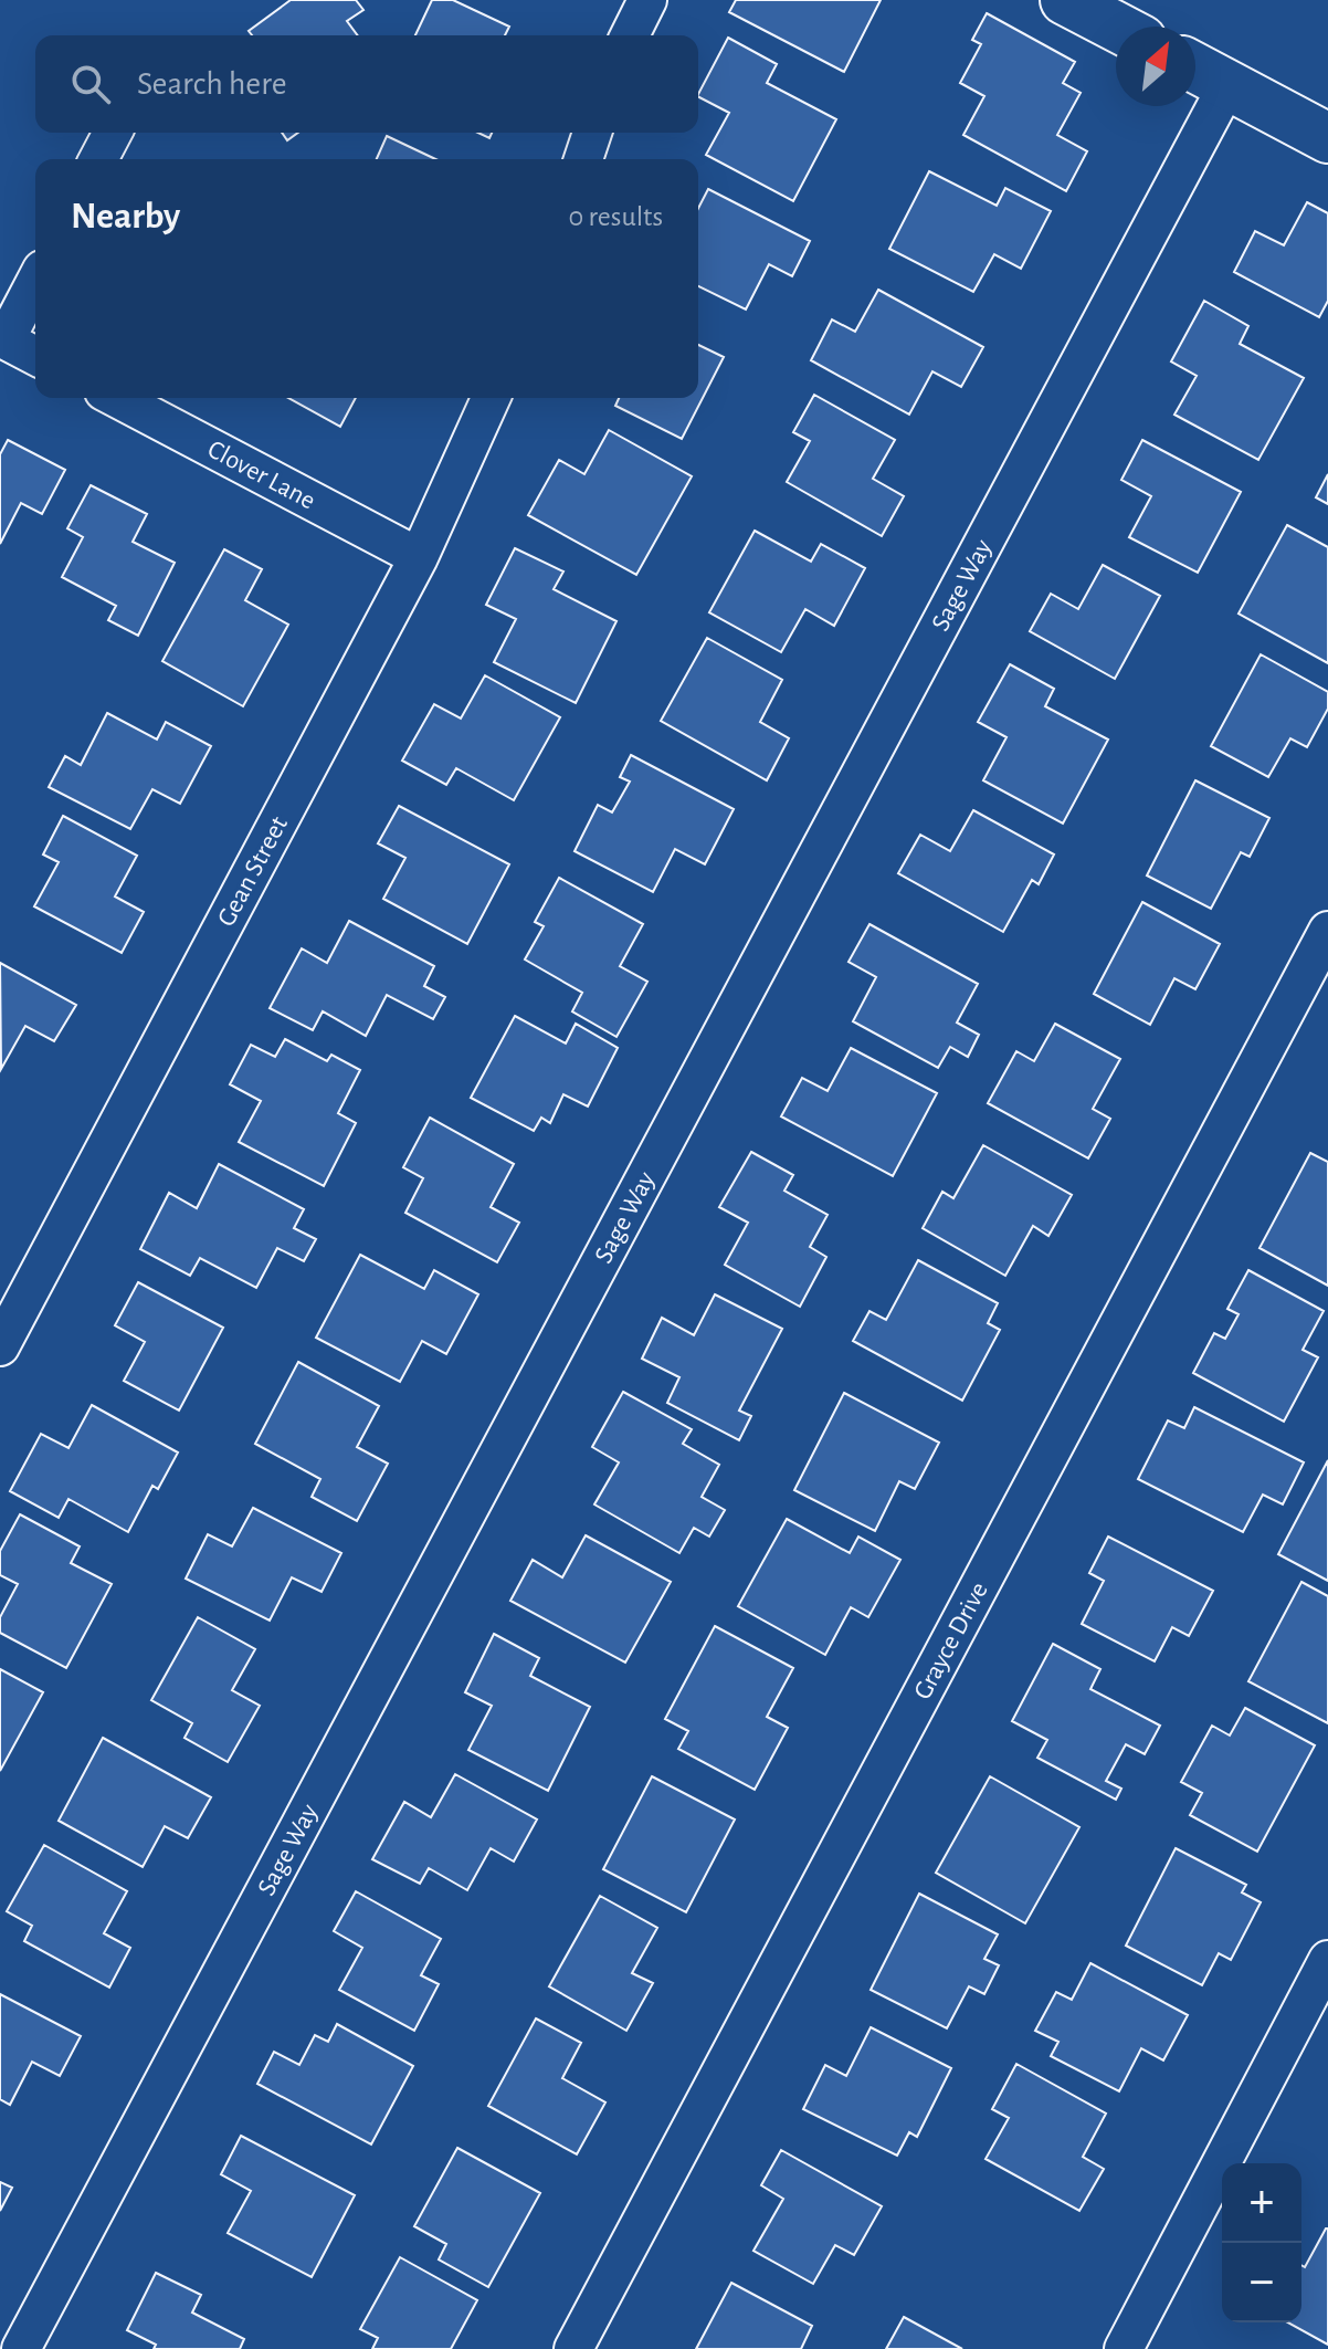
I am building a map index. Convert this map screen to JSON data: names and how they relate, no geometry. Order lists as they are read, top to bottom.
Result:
{
  "streets": {
    "street": [
      "Clover Lane",
      "Sage Way",
      "Gean Street",
      "Grayce Drive"
    ]
  },
  "crossings": [
    ["Clover Lane", "Gean Street"]
  ],
  "north": "top right",
  "page": {
    "search": "Search here",
    "heading": ["Nearby", "0 results"],
    "map_buttons": ["+", "−"]
  }
}
